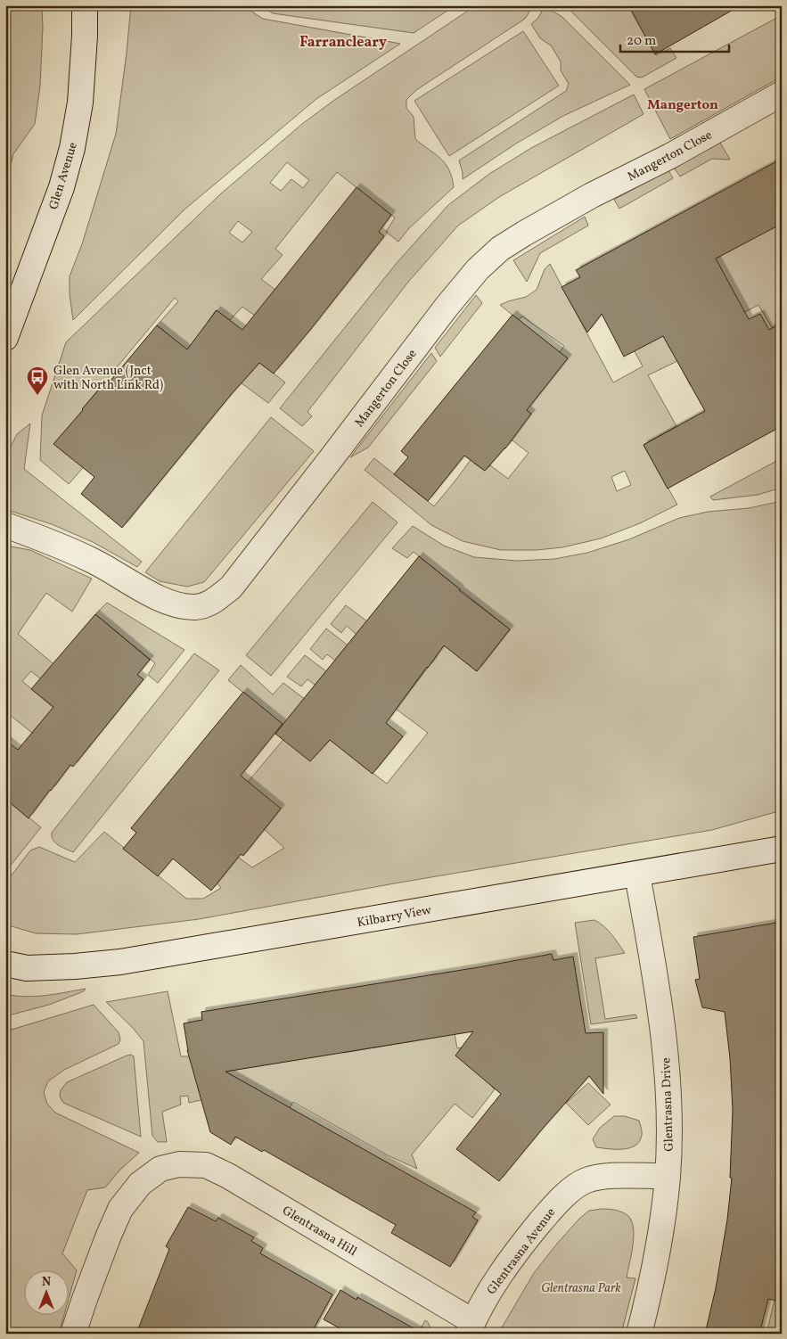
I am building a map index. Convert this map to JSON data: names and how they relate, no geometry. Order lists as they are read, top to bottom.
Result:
{
  "streets": {
    "street": [
      "Mangerton Close",
      "Glen Avenue",
      "Kilbarry View",
      "Glentrasna Drive",
      "Glentrasna Hill",
      "Glentrasna Avenue"
    ]
  },
  "crossings": [
    ["Kilbarry View", "Glentrasna Drive"],
    ["Glentrasna Drive", "Glentrasna Avenue"],
    ["Glentrasna Hill", "Glentrasna Avenue"]
  ],
  "districts": ["Farrancleary", "Mangerton"],
  "parks": ["Glentrasna Park"],
  "places": {
    "bus stop": ["Glen Avenue (Jnct with North Link Rd)"]
  },
  "scale_bar": "20 m",
  "north": "top"
}
